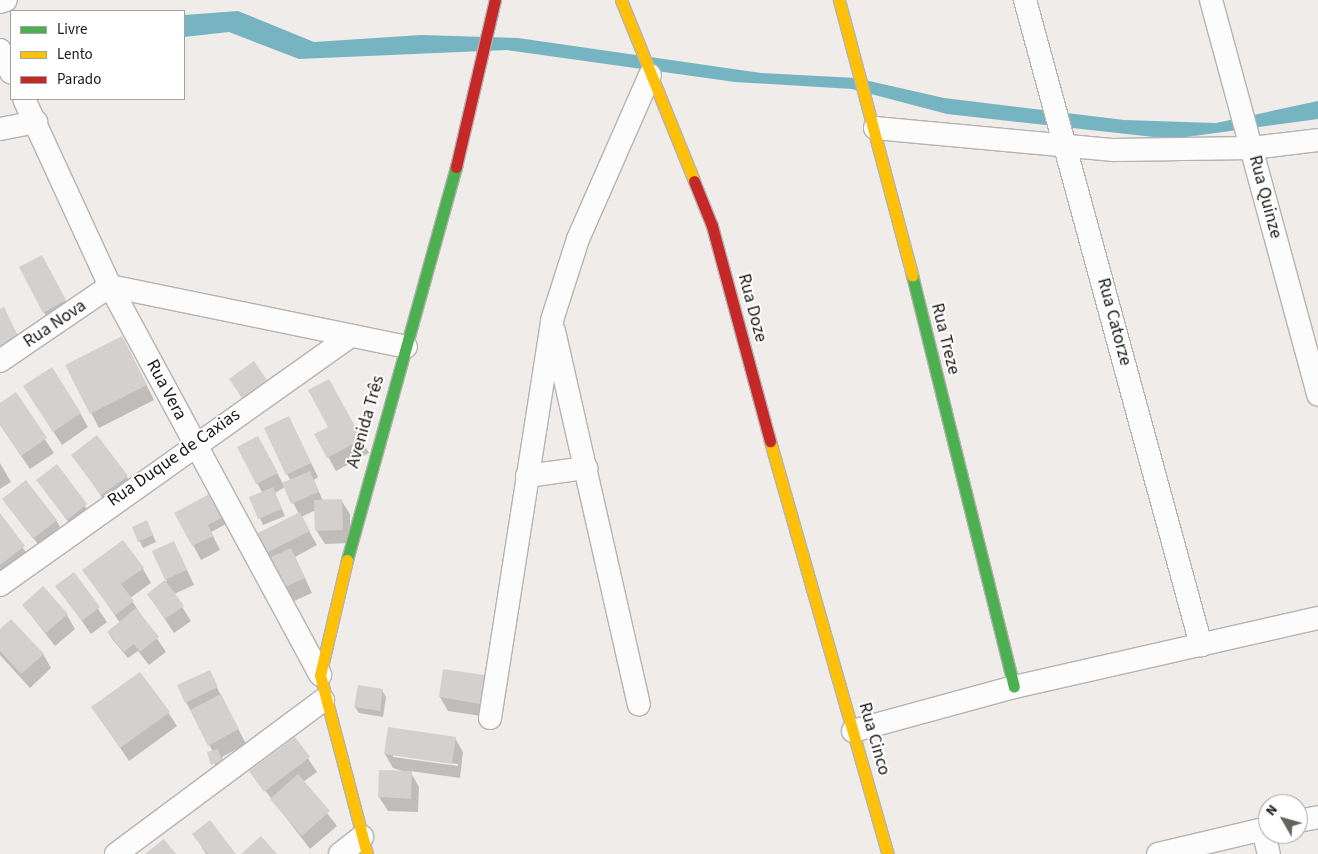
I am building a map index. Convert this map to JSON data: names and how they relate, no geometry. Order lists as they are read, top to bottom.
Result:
{
  "streets": {
    "street": [
      "Rua Quinze",
      "Rua Doze",
      "Rua Catorze",
      "Rua Nova",
      "Rua Treze",
      "Rua Vera",
      "Avenida Três",
      "Rua Duque de Caxias",
      "Rua Cinco"
    ]
  },
  "crossings": [
    ["Rua Doze", "Rua Cinco"],
    ["Rua Nova", "Rua Vera"],
    ["Rua Vera", "Avenida Três"],
    ["Rua Vera", "Rua Duque de Caxias"]
  ],
  "legend": ["Livre", "Lento", "Parado"],
  "north": "top left"
}
